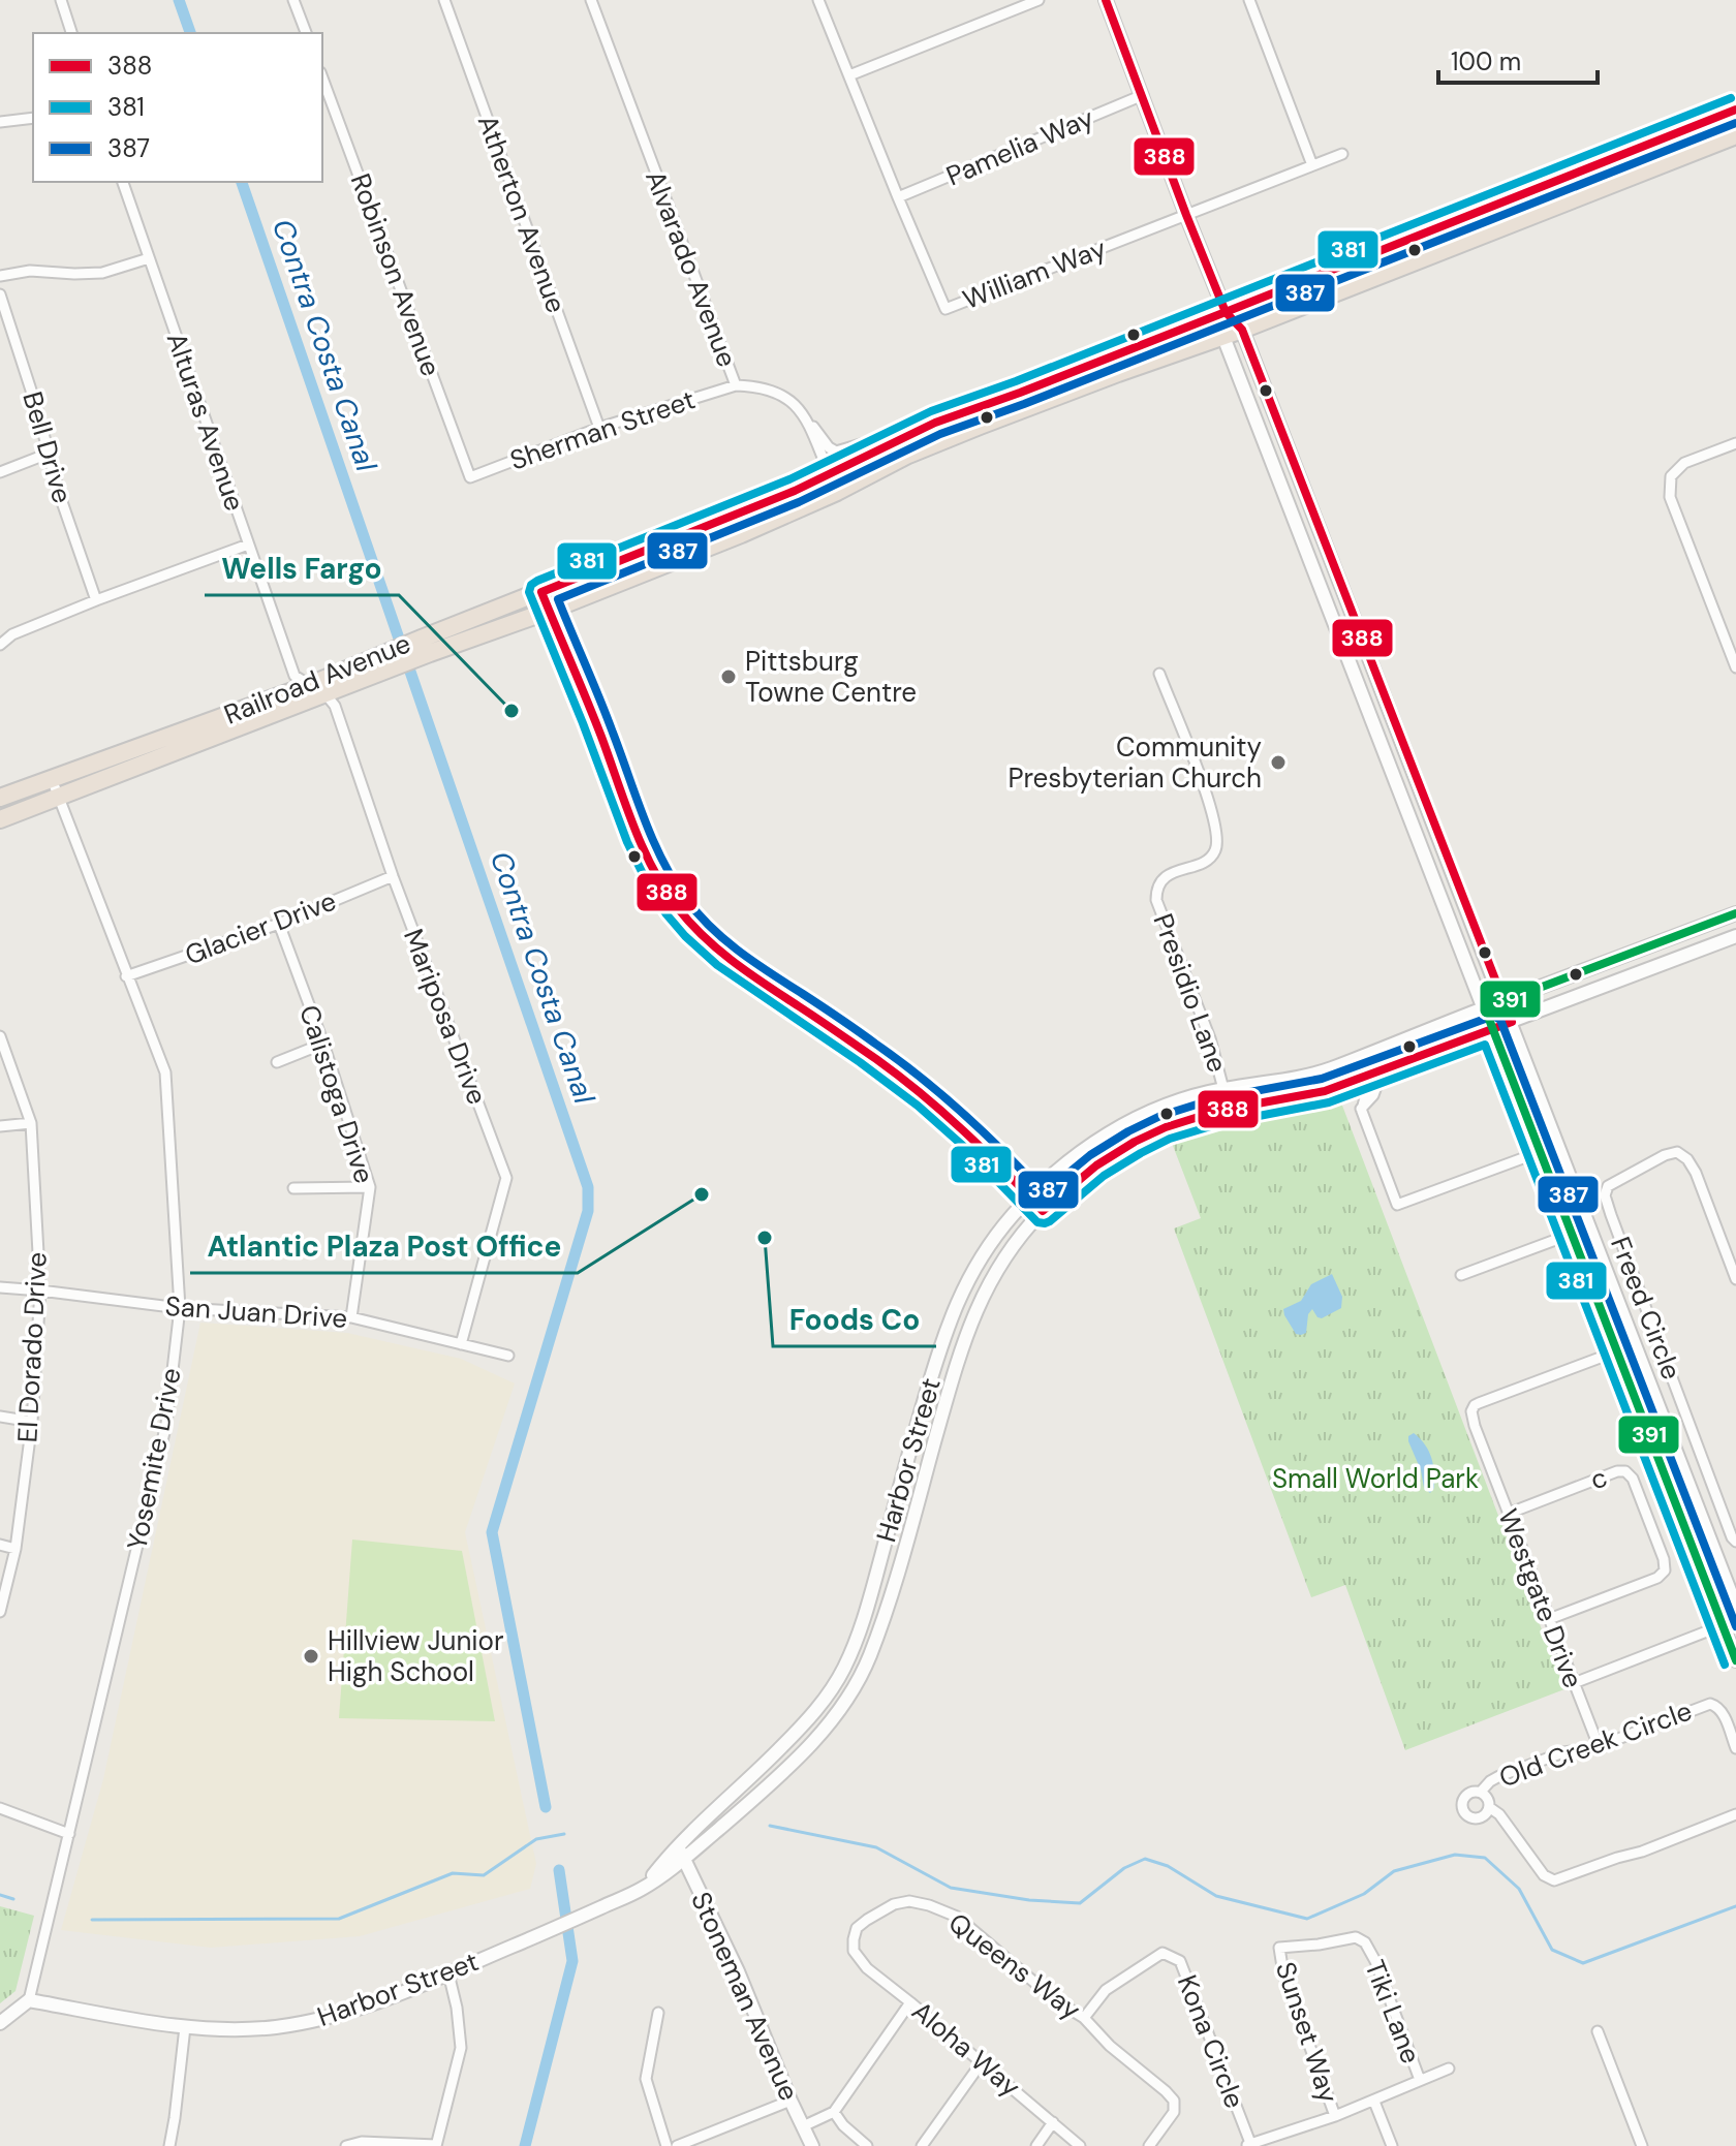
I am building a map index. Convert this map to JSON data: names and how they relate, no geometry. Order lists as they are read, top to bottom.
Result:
{
  "streets": {
    "highway": ["Railroad Avenue"],
    "street": [
      "Pamelia Way",
      "Atherton Avenue",
      "Alvarado Avenue",
      "William Way",
      "Robinson Avenue",
      "Alturas Avenue",
      "Sherman Street",
      "Bell Drive",
      "Glacier Drive",
      "Presidio Lane",
      "Mariposa Drive",
      "Calistoga Drive",
      "Freed Circle",
      "San Juan Drive",
      "El Dorado Drive",
      "Yosemite Drive",
      "Harbor Street",
      "c",
      "Westgate Drive",
      "Old Creek Circle",
      "Queens Way",
      "Stoneman Avenue",
      "Tiki Lane",
      "Sunset Way",
      "Kona Circle",
      "Aloha Way"
    ]
  },
  "crossings": [
    ["Pamelia Way", "William Way"],
    ["Atherton Avenue", "Sherman Street"],
    ["Alvarado Avenue", "Sherman Street"],
    ["Alvarado Avenue", "Railroad Avenue"],
    ["Robinson Avenue", "Sherman Street"],
    ["Alturas Avenue", "Railroad Avenue"],
    ["Alturas Avenue", "Mariposa Drive"],
    ["Railroad Avenue", "Mariposa Drive"],
    ["Railroad Avenue", "Yosemite Drive"],
    ["Glacier Drive", "Mariposa Drive"],
    ["Glacier Drive", "Calistoga Drive"],
    ["Glacier Drive", "Yosemite Drive"],
    ["Presidio Lane", "Harbor Street"],
    ["Mariposa Drive", "San Juan Drive"],
    ["Calistoga Drive", "San Juan Drive"],
    ["San Juan Drive", "El Dorado Drive"],
    ["San Juan Drive", "Yosemite Drive"],
    ["Yosemite Drive", "Harbor Street"],
    ["Harbor Street", "Stoneman Avenue"],
    ["c", "Westgate Drive"],
    ["Westgate Drive", "Old Creek Circle"],
    ["Queens Way", "Kona Circle"],
    ["Queens Way", "Aloha Way"],
    ["Tiki Lane", "Sunset Way"]
  ],
  "water": ["Contra Costa Canal"],
  "parks": ["Small World Park"],
  "places": [
    "Pittsburg Towne Centre",
    "Wells Fargo",
    "Community Presbyterian Church",
    "Atlantic Plaza Post Office",
    "Foods Co",
    "Hillview Junior High School"
  ],
  "lines": [
    "transit line 388",
    "transit line 381",
    "transit line 387",
    "transit line 391"
  ],
  "legend": ["388", "381", "387"],
  "scale_bar": "100 m"
}
